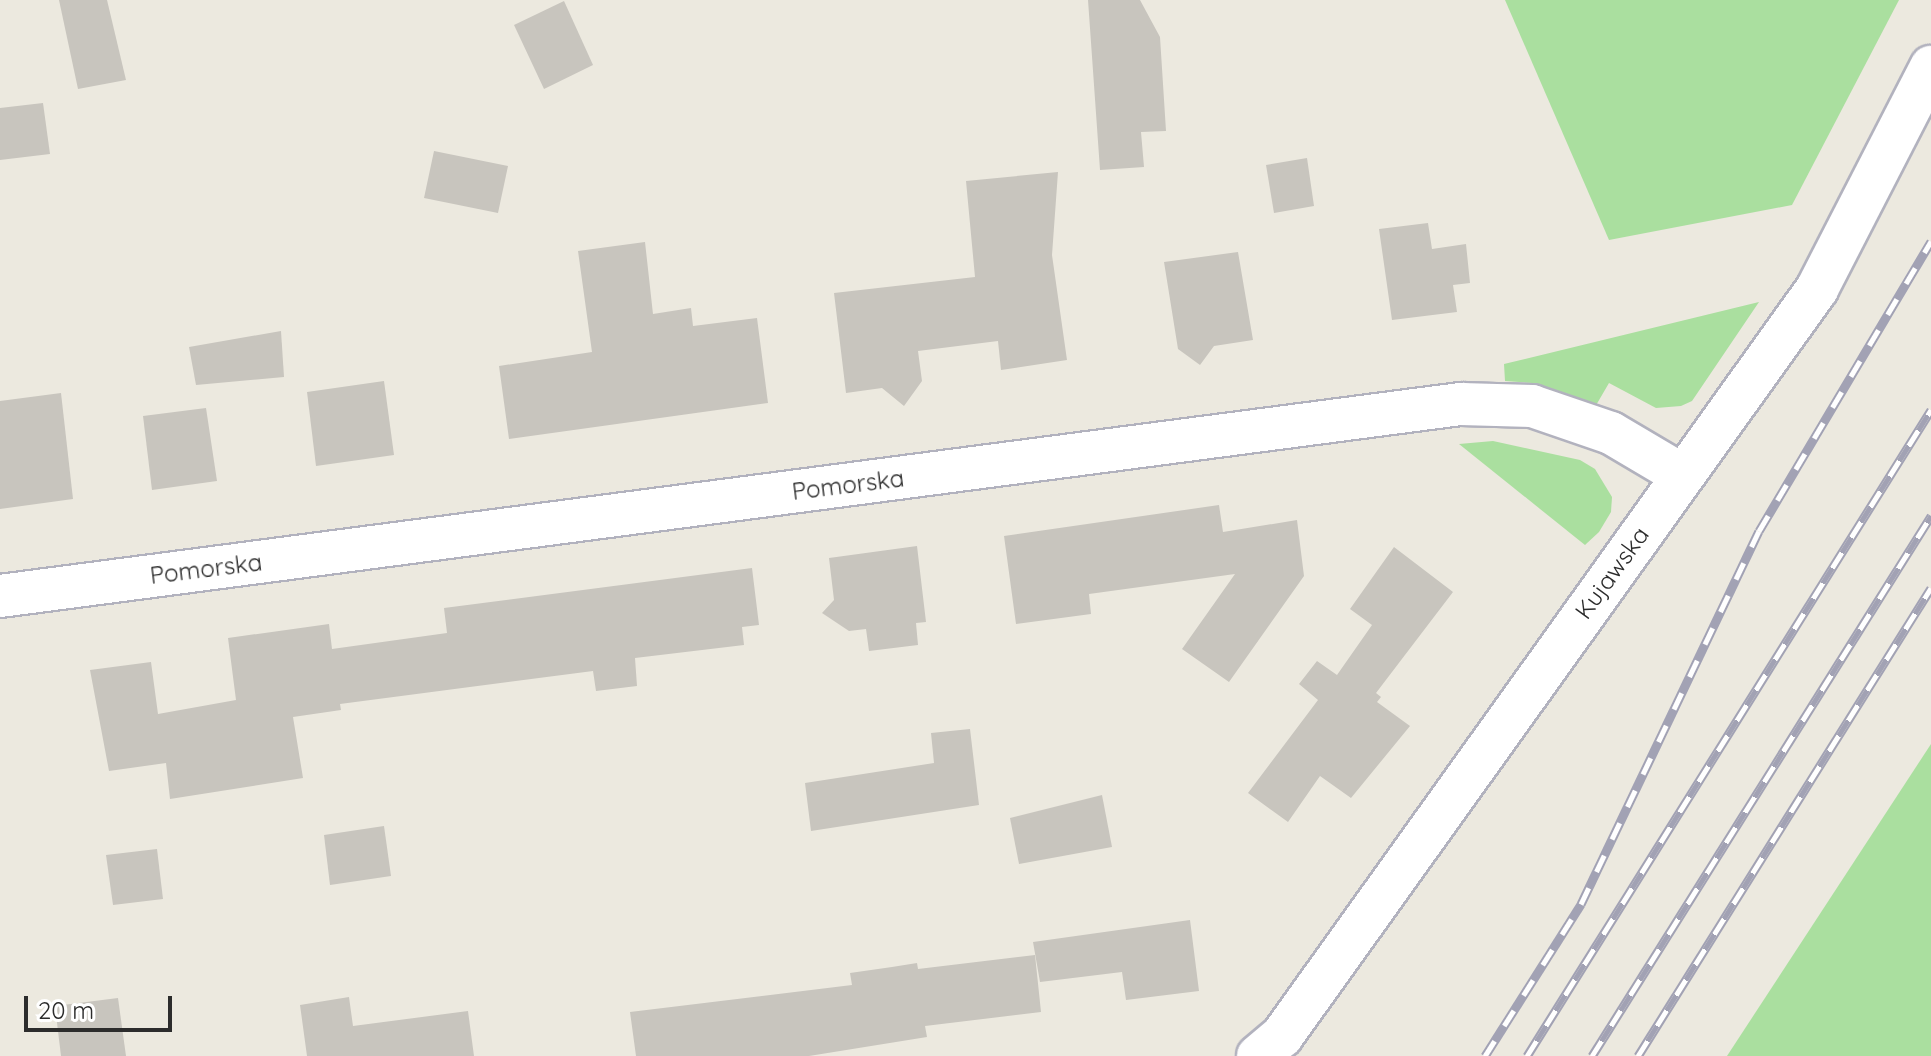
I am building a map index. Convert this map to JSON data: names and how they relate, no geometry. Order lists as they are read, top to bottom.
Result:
{
  "streets": {
    "street": ["Pomorska", "Kujawska"]
  },
  "crossings": [
    ["Pomorska", "Kujawska"]
  ],
  "scale_bar": "20 m"
}
